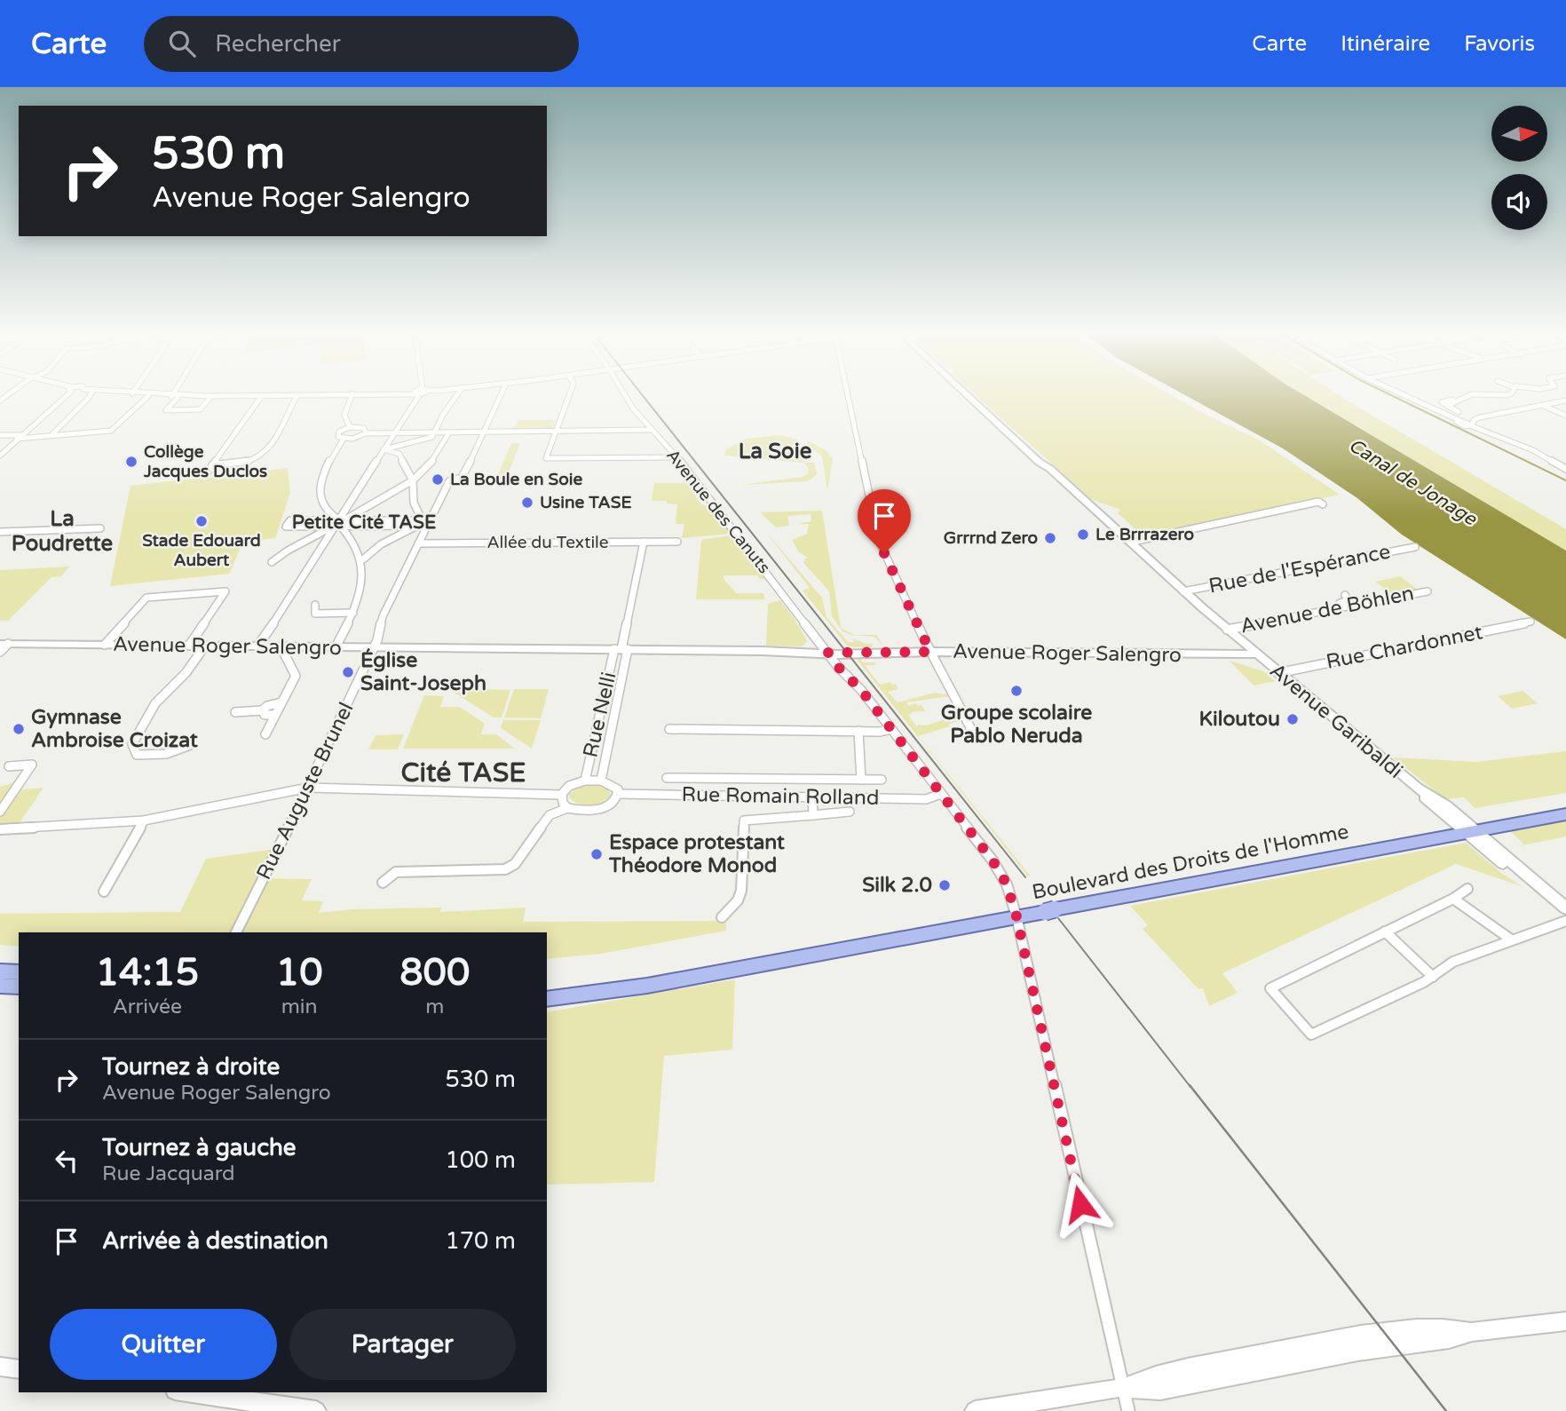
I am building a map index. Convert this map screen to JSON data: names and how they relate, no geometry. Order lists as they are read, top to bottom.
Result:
{
  "streets": {
    "main road": ["Avenue de Böhlen", "Boulevard des Droits de l'Homme"],
    "street": [
      "Avenue des Canuts",
      "Allée du Textile",
      "Rue de l'Espérance",
      "Avenue Roger Salengro",
      "Rue Chardonnet",
      "Rue Nelli",
      "Avenue Garibaldi",
      "Rue Auguste Brunel",
      "Rue Romain Rolland"
    ]
  },
  "crossings": [
    ["Avenue des Canuts", "Avenue Roger Salengro"],
    ["Avenue des Canuts", "Rue Romain Rolland"],
    ["Avenue des Canuts", "Boulevard des Droits de l'Homme"],
    ["Allée du Textile", "Rue Auguste Brunel"],
    ["Rue de l'Espérance", "Avenue de Böhlen"],
    ["Avenue de Böhlen", "Avenue Roger Salengro"],
    ["Avenue de Böhlen", "Avenue Garibaldi"],
    ["Avenue Roger Salengro", "Rue Nelli"],
    ["Avenue Roger Salengro", "Avenue Garibaldi"],
    ["Avenue Roger Salengro", "Rue Auguste Brunel"],
    ["Rue Chardonnet", "Avenue Garibaldi"],
    ["Avenue Garibaldi", "Boulevard des Droits de l'Homme"]
  ],
  "districts": [
    "La Soie",
    "La Poudrette",
    "Petite Cité TASE",
    "Cité TASE"
  ],
  "water": ["Canal de Jonage"],
  "places": [
    "Collège Jacques Duclos",
    "La Boule en Soie",
    "Usine TASE",
    "Stade Edouard Aubert",
    "Le Brrrazero",
    "Grrrnd Zero",
    "Église Saint-Joseph",
    "Groupe scolaire Pablo Neruda",
    "Kiloutou",
    "Gymnase Ambroise Croizat",
    "Espace protestant Théodore Monod",
    "Silk 2.0"
  ],
  "north": "right",
  "page": {
    "header": "Carte",
    "search": "Rechercher",
    "nav": ["Carte", "Itinéraire", "Favoris"],
    "turn": ["530 m", "Avenue Roger Salengro"],
    "eta": [
      "14:15",
      "Arrivée",
      "10",
      "min",
      "800",
      "m"
    ],
    "list": [
      {
        "name": "Tournez à droite",
        "note": "Avenue Roger Salengro",
        "value": "530 m"
      },
      {
        "name": "Tournez à gauche",
        "note": "Rue Jacquard",
        "value": "100 m"
      },
      {
        "name": "Arrivée à destination",
        "value": "170 m"
      }
    ],
    "buttons": ["Quitter", "Partager"]
  }
}
